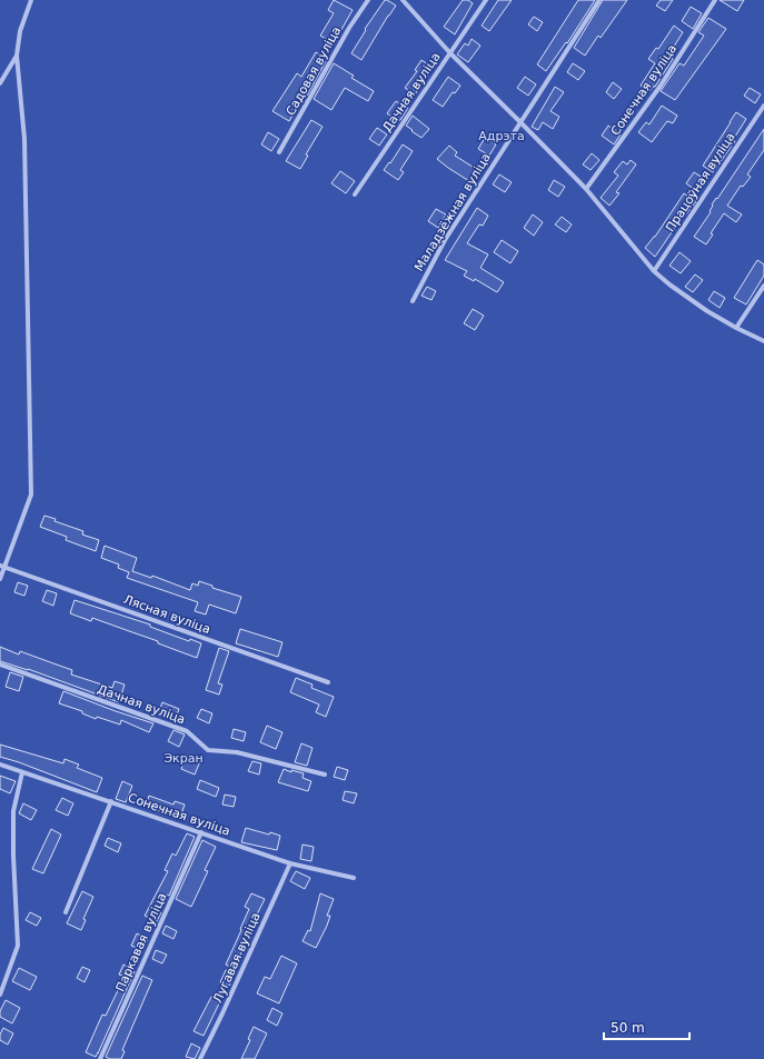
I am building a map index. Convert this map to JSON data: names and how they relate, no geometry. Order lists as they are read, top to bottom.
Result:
{
  "streets": {
    "street": [
      "Садовая вуліца",
      "Сонечная вуліца",
      "Дачная вуліца",
      "Працоўная вуліца",
      "Маладзёжная вуліца",
      "Лясная вуліца",
      "Паркавая вуліца",
      "Лугавая вуліца"
    ]
  },
  "crossings": [
    ["Сонечная вуліца", "Паркавая вуліца"],
    ["Сонечная вуліца", "Лугавая вуліца"]
  ],
  "parks": ["Адрэта", "Экран"],
  "scale_bar": "50 m"
}
